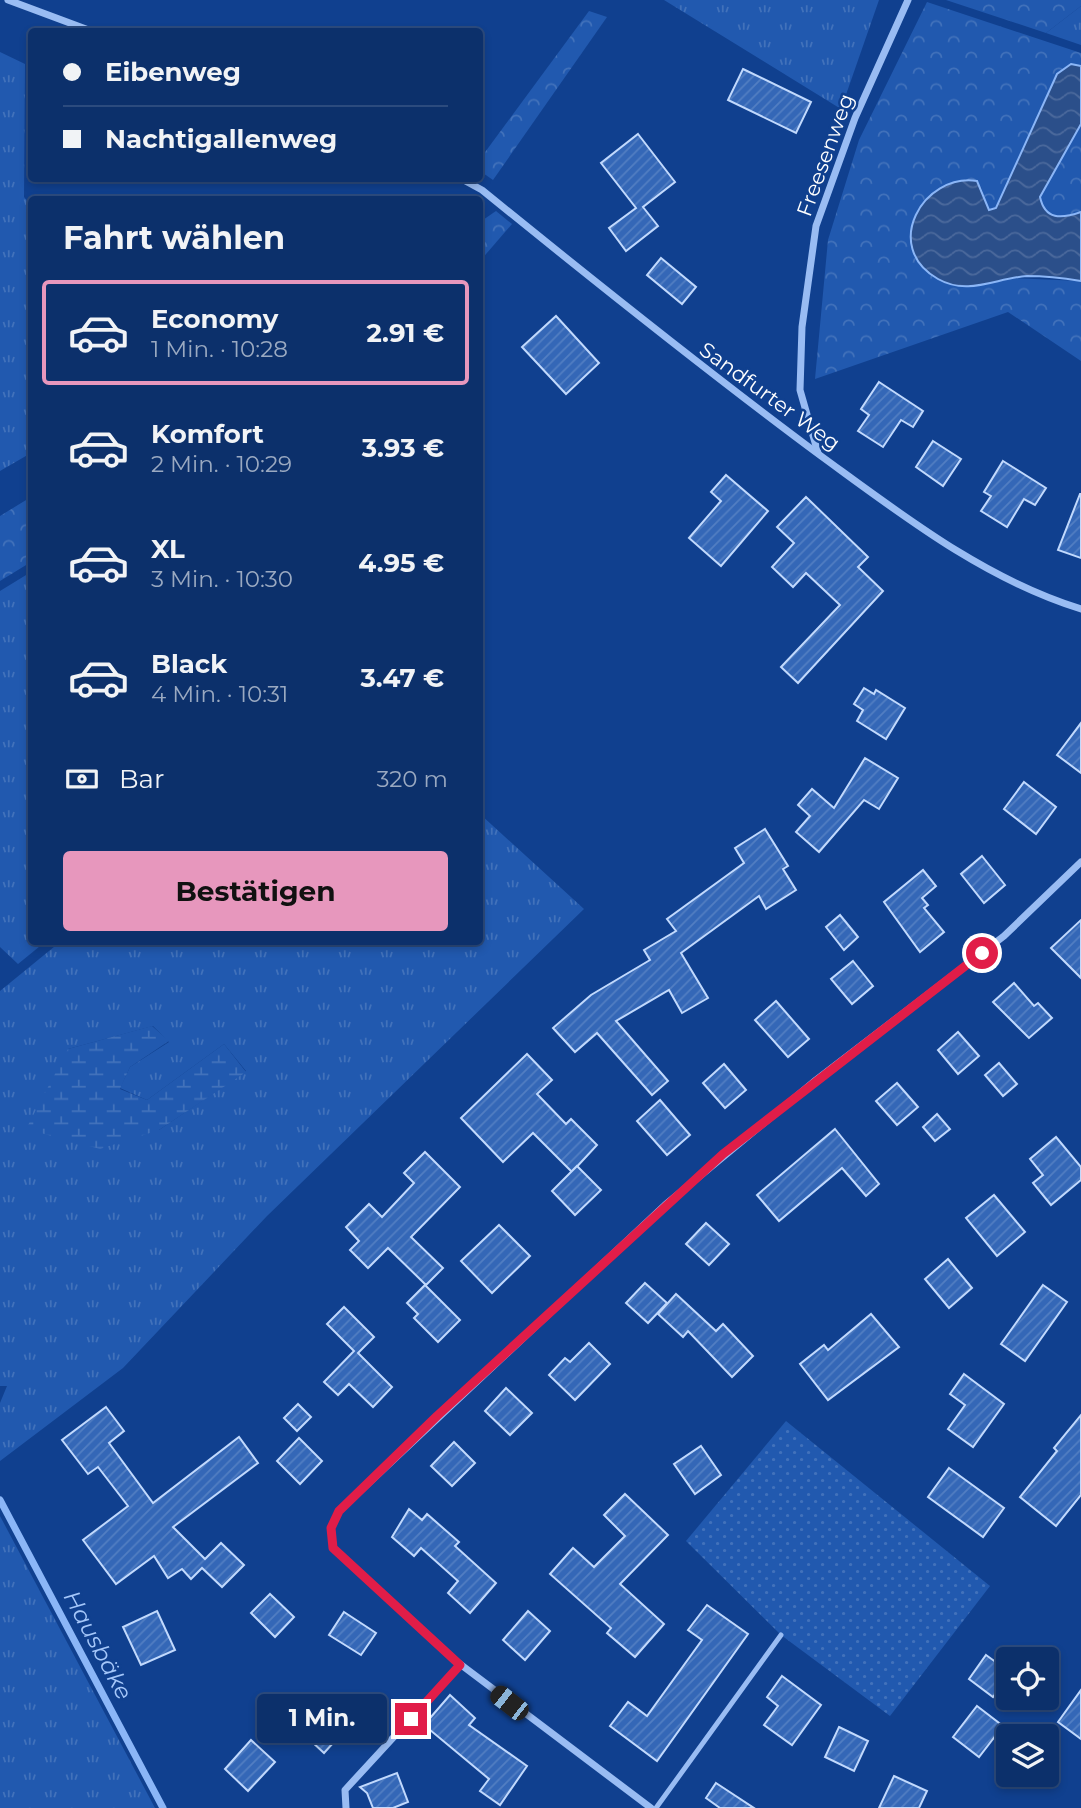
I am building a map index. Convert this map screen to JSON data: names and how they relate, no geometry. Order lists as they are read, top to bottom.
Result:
{
  "streets": {
    "street": ["Freesenweg", "Sandfurter Weg"]
  },
  "crossings": [
    ["Freesenweg", "Sandfurter Weg"]
  ],
  "water": ["Hausbäke"],
  "page": {
    "banner": ["Eibenweg", "Nachtigallenweg"],
    "heading": "Fahrt wählen",
    "list": [
      {
        "name": "Economy",
        "note": "1 Min. · 10:28",
        "value": "2.91 €"
      },
      {
        "name": "Komfort",
        "note": "2 Min. · 10:29",
        "value": "3.93 €"
      },
      {
        "name": "XL",
        "note": "3 Min. · 10:30",
        "value": "4.95 €"
      },
      {
        "name": "Black",
        "note": "4 Min. · 10:31",
        "value": "3.47 €"
      }
    ],
    "pay": ["Bar", "320 m"],
    "buttons": "Bestätigen",
    "bubble": "1 Min."
  }
}
